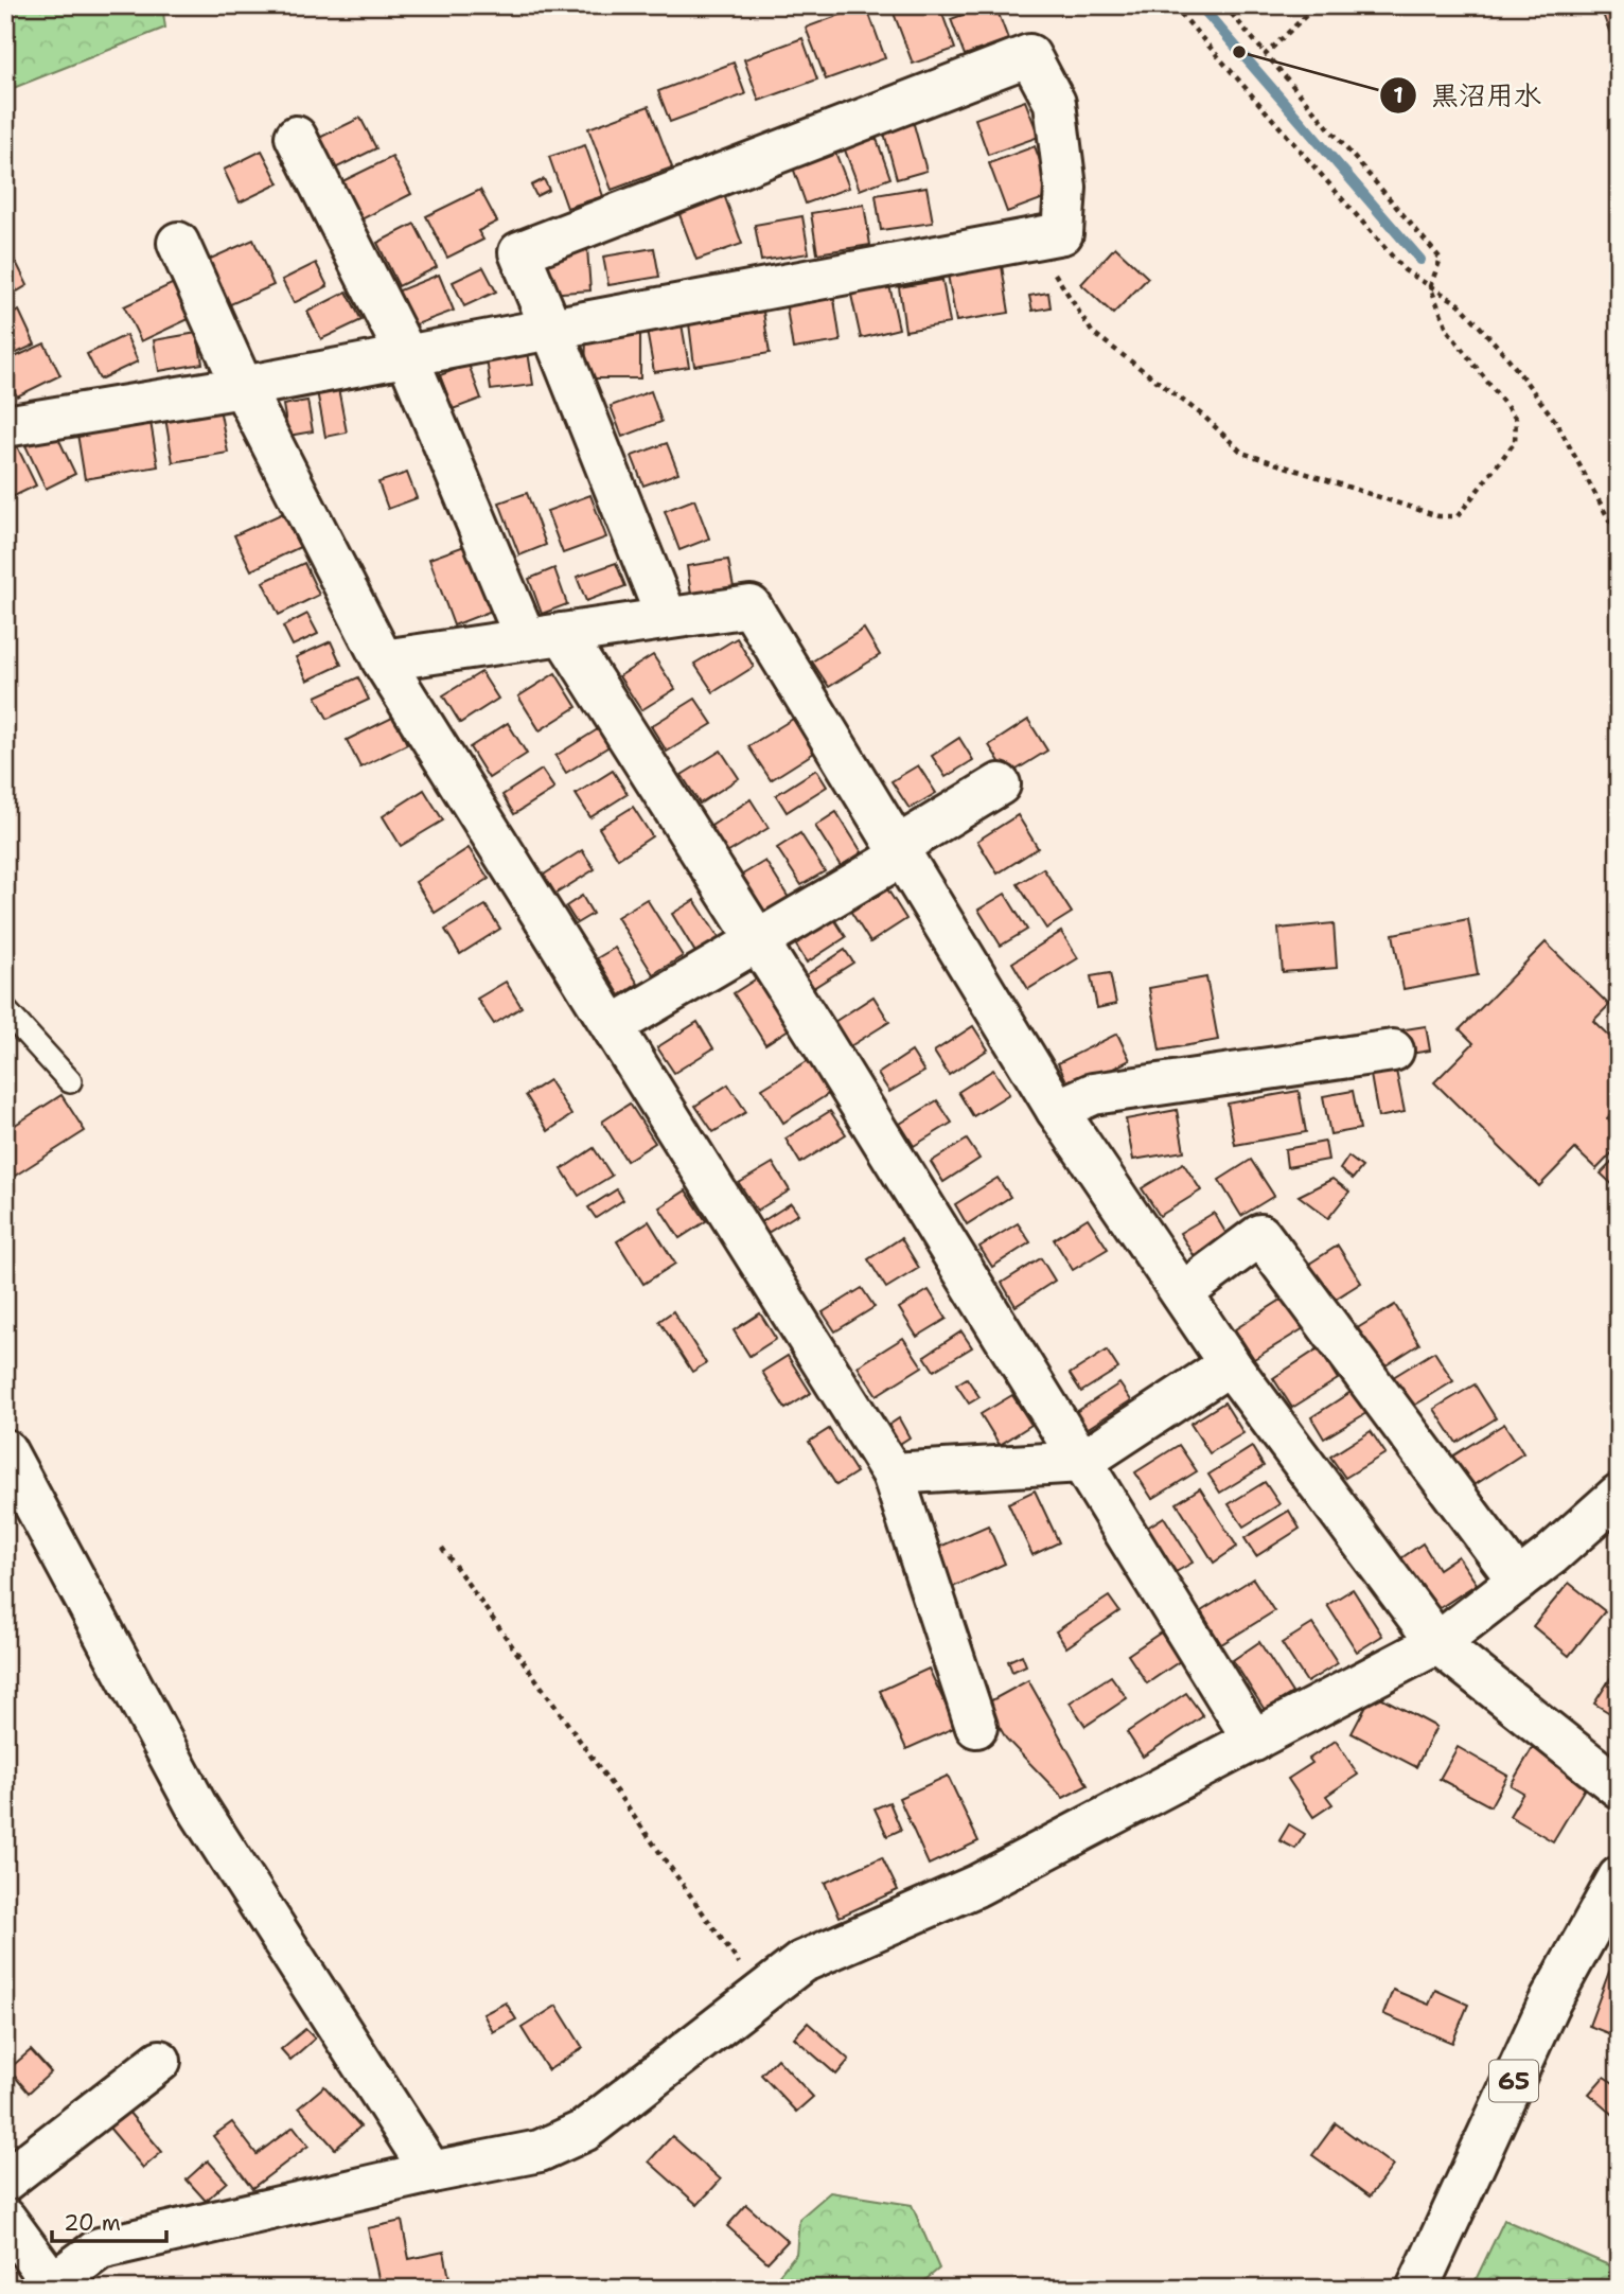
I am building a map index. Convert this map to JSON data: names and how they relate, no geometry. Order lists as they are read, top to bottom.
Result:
{
  "streets": {
    "street": ["65"]
  },
  "places": ["黒沼用水"],
  "scale_bar": "20 m"
}
